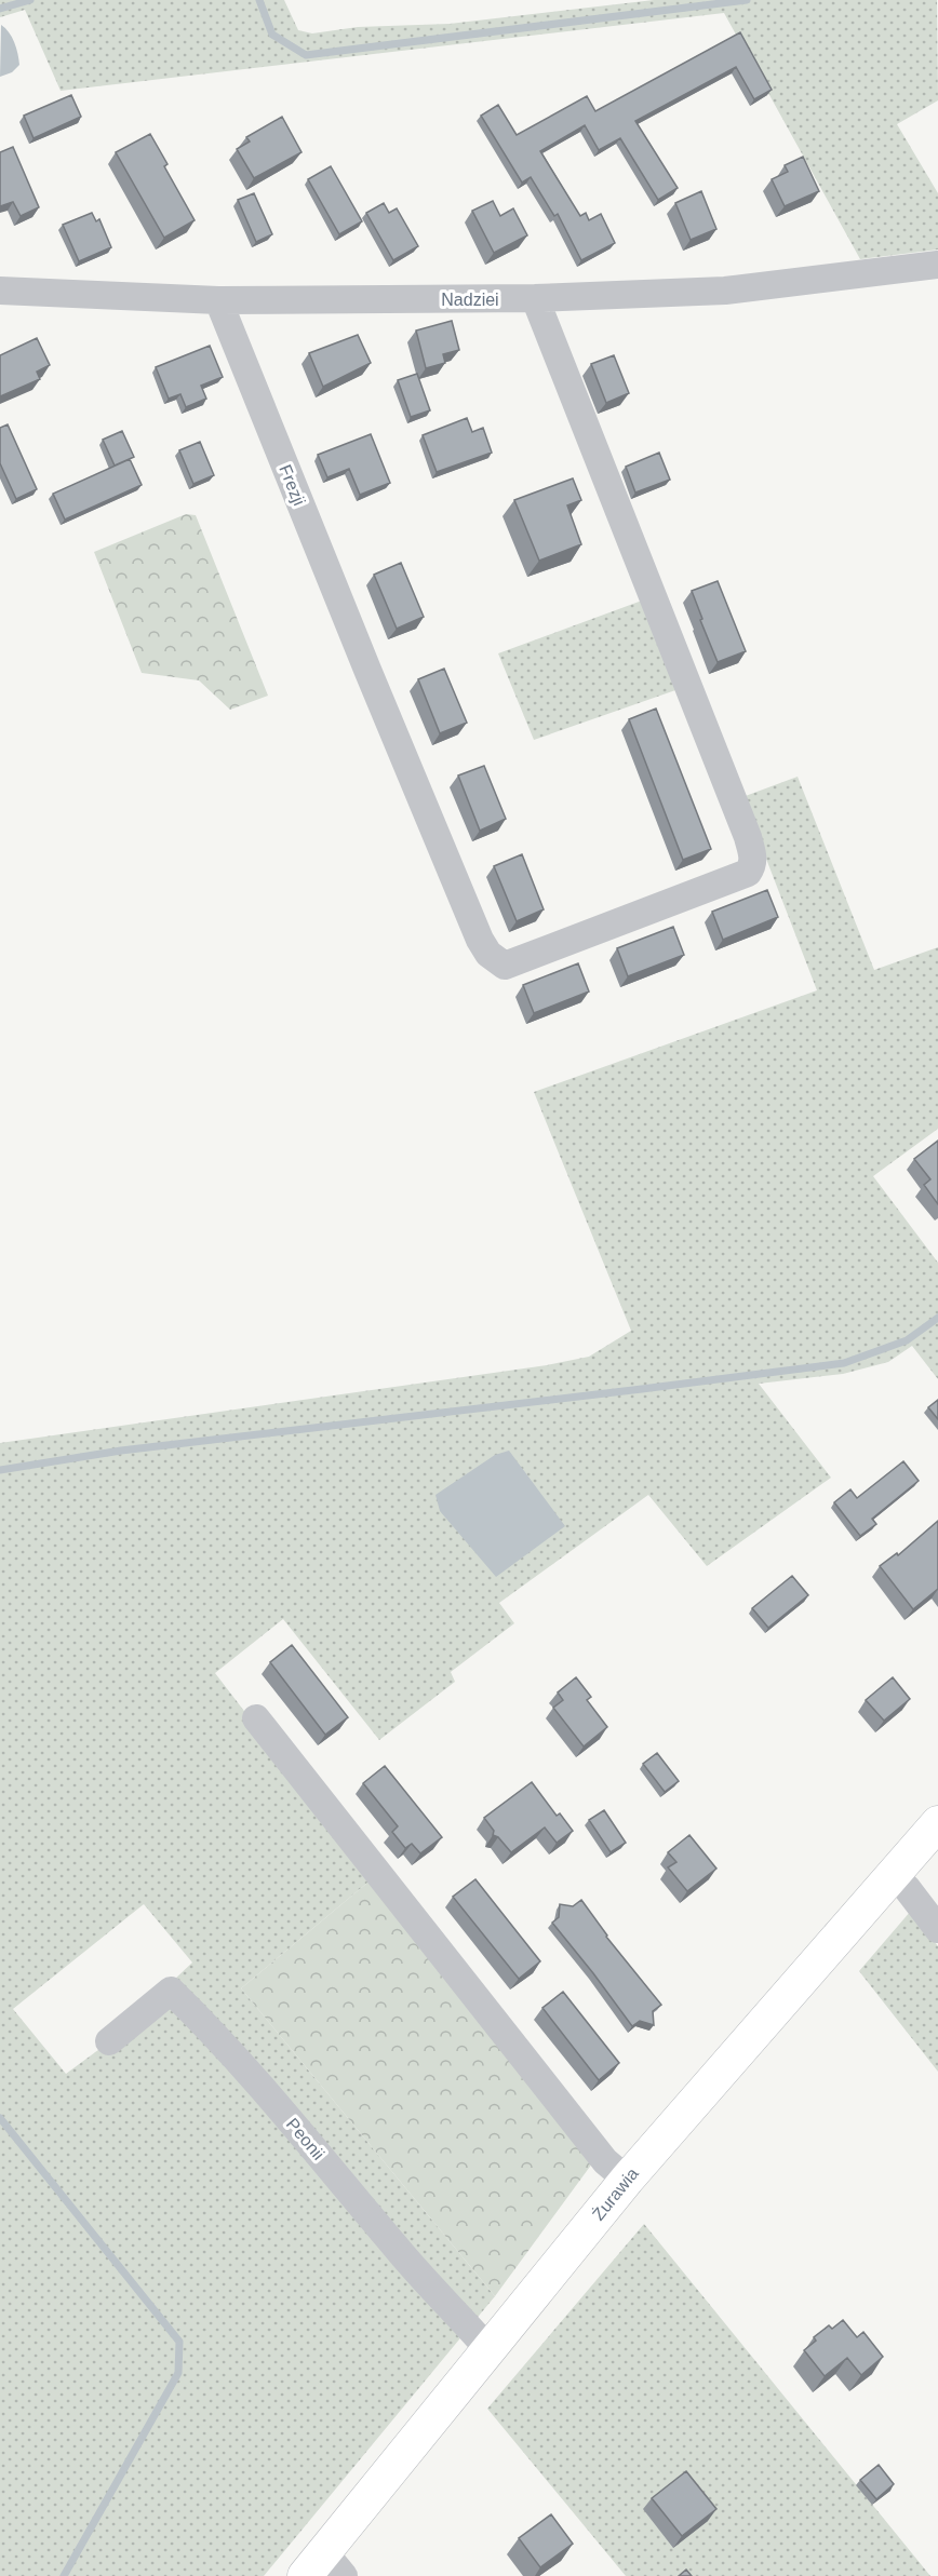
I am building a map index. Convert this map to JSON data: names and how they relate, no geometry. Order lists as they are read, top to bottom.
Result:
{
  "streets": {
    "main road": ["Żurawia"],
    "street": ["Nadziei", "Frezji", "Peonii"]
  },
  "crossings": [
    ["Nadziei", "Frezji"],
    ["Peonii", "Żurawia"]
  ]
}
